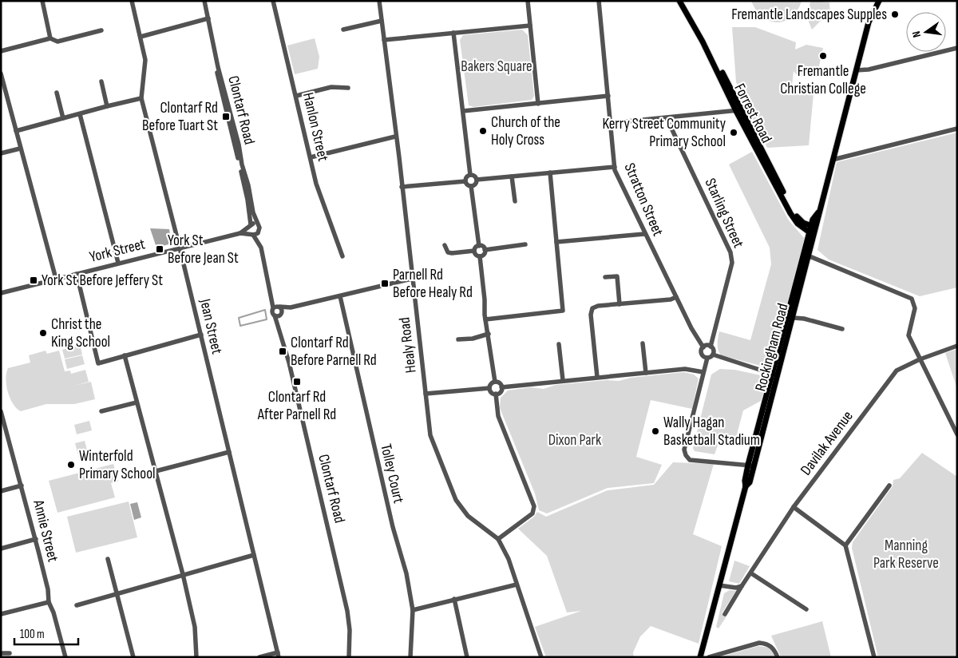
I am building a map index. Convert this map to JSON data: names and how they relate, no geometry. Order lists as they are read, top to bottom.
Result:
{
  "streets": {
    "main road": ["Forrest Road", "Rockingham Road"],
    "street": [
      "Clontarf Road",
      "Hanlon Street",
      "Stratton Street",
      "Starling Street",
      "York Street",
      "Jean Street",
      "Healy Road",
      "Davilak Avenue",
      "Tolley Court",
      "Annie Street"
    ]
  },
  "crossings": [
    ["Clontarf Road", "York Street"],
    ["Forrest Road", "Rockingham Road"],
    ["Stratton Street", "Starling Street"],
    ["York Street", "Jean Street"]
  ],
  "parks": ["Bakers Square", "Dixon Park", "Manning Park Reserve"],
  "places": {
    "other": [
      "Fremantle Landscapes Supples",
      "Fremantle Christian College",
      "Church of the Holy Cross",
      "Kerry Street Community Primary School",
      "Christ the King School",
      "Wally Hagan Basketball Stadium",
      "Winterfold Primary School"
    ],
    "transit": [
      "Clontarf Rd Before Tuart St",
      "York St Before Jean St",
      "York St Before Jeffery St",
      "Parnell Rd Before Healy Rd",
      "Clontarf Rd Before Parnell Rd",
      "Clontarf Rd After Parnell Rd"
    ]
  },
  "scale_bar": "100 m",
  "north": "left"
}
